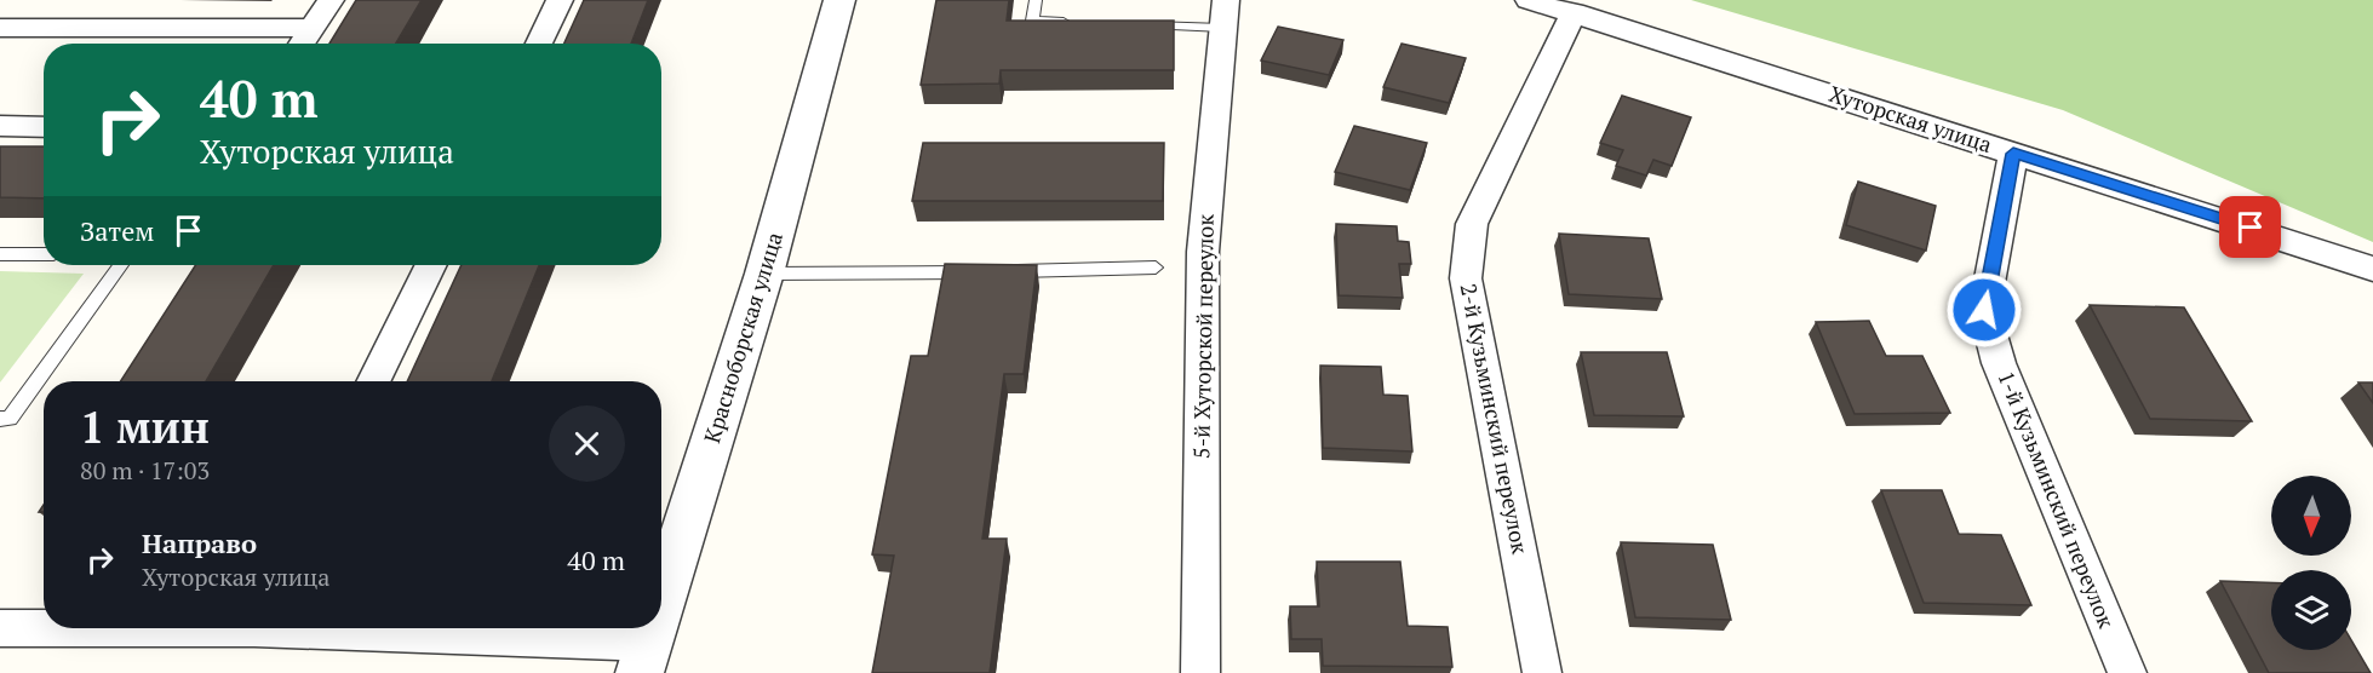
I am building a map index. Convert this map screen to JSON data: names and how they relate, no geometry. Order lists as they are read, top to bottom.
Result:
{
  "streets": {
    "street": [
      "Хуторская улица",
      "5-й Хуторской переулок",
      "Красноборская улица",
      "2-й Кузьминский переулок",
      "1-й Кузьминский переулок"
    ]
  },
  "crossings": [
    ["Хуторская улица", "2-й Кузьминский переулок"],
    ["Хуторская улица", "1-й Кузьминский переулок"]
  ],
  "north": "bottom",
  "page": {
    "turn": ["40 m", "Хуторская улица"],
    "then": "Затем",
    "heading": ["1 мин", "80 m · 17:03"],
    "list": [
      {
        "name": "Направо",
        "note": "Хуторская улица",
        "value": "40 m"
      }
    ]
  }
}
